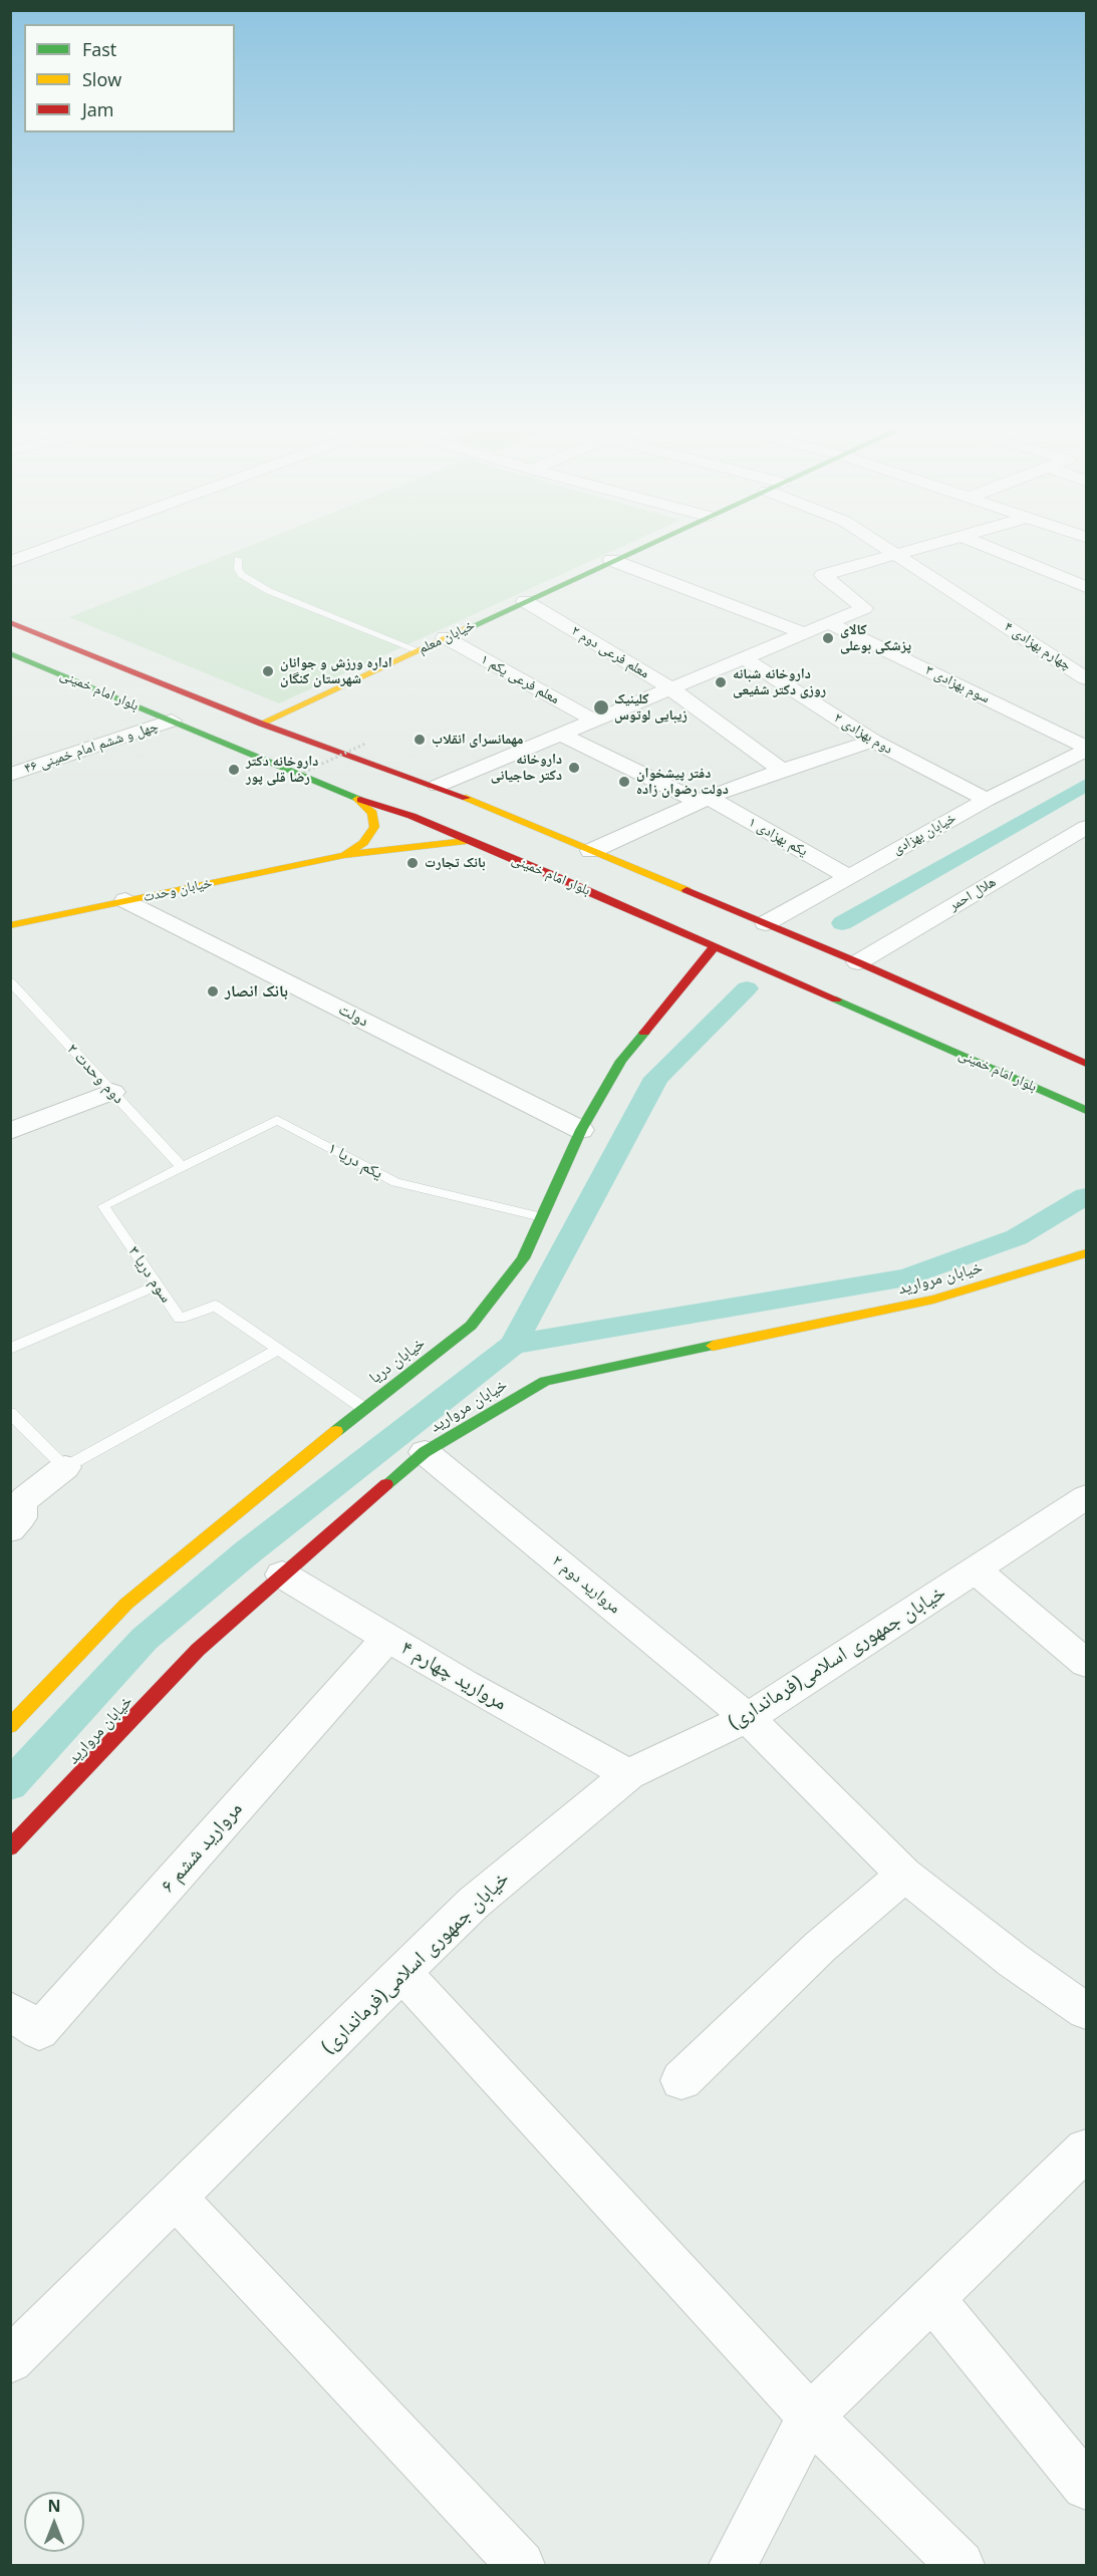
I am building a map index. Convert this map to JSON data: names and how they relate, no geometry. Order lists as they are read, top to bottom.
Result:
{
  "streets": {
    "main road": [
      "خیابان معلم",
      "بلوار امام خمینی",
      "خیابان وحدت",
      "خیابان مروارید",
      "خیابان دریا"
    ],
    "street": [
      "چهارم بهزادی ۴",
      "معلم فرعی دوم ۲",
      "معلم فرعی یکم ۱",
      "سوم بهزادی ۳",
      "دوم بهزادی ۲",
      "چهل و ششم امام خمینی ۴۶",
      "خیابان بهزادی",
      "یکم بهزادی ۱",
      "هلال احمر",
      "دولت",
      "مروارید دوم ۲",
      "خیابان جمهوری اسلامی(فرمانداری)",
      "مروارید چهارم ۴",
      "مروارید ششم ۶"
    ],
    "lane": ["دوم وحدت ۲", "یکم دریا ۱", "سوم دریا ۳"]
  },
  "crossings": [
    ["خیابان معلم", "معلم فرعی دوم ۲"],
    ["خیابان معلم", "معلم فرعی یکم ۱"],
    ["خیابان معلم", "بلوار امام خمینی"],
    ["سوم بهزادی ۳", "خیابان بهزادی"],
    ["بلوار امام خمینی", "چهل و ششم امام خمینی ۴۶"],
    ["بلوار امام خمینی", "خیابان بهزادی"],
    ["بلوار امام خمینی", "خیابان وحدت"],
    ["بلوار امام خمینی", "هلال احمر"],
    ["بلوار امام خمینی", "خیابان دریا"],
    ["دوم بهزادی ۲", "خیابان بهزادی"],
    ["خیابان بهزادی", "یکم بهزادی ۱"],
    ["خیابان وحدت", "دولت"],
    ["دولت", "خیابان دریا"],
    ["دوم وحدت ۲", "یکم دریا ۱"],
    ["دوم وحدت ۲", "سوم دریا ۳"],
    ["یکم دریا ۱", "سوم دریا ۳"],
    ["یکم دریا ۱", "خیابان دریا"],
    ["سوم دریا ۳", "خیابان دریا"],
    ["خیابان مروارید", "مروارید دوم ۲"],
    ["خیابان مروارید", "مروارید چهارم ۴"],
    ["مروارید دوم ۲", "خیابان جمهوری اسلامی(فرمانداری)"],
    ["خیابان جمهوری اسلامی(فرمانداری)", "مروارید چهارم ۴"],
    ["مروارید چهارم ۴", "مروارید ششم ۶"]
  ],
  "places": [
    "کالای پزشکی بوعلی",
    "اداره ورزش و جوانان شهرستان کنگان",
    "داروخانه شبانه روزی دکتر شفیعی",
    "کلینیک زیبایی لوتوس",
    "مهمانسرای انقلاب",
    "داروخانه دکتر حاجیانی",
    "داروخانه دکتر رضا قلی پور",
    "دفتر پیشخوان دولت رضوان زاده",
    "بانک تجارت",
    "بانک انصار"
  ],
  "legend": ["Fast", "Slow", "Jam"],
  "north": "top"
}
